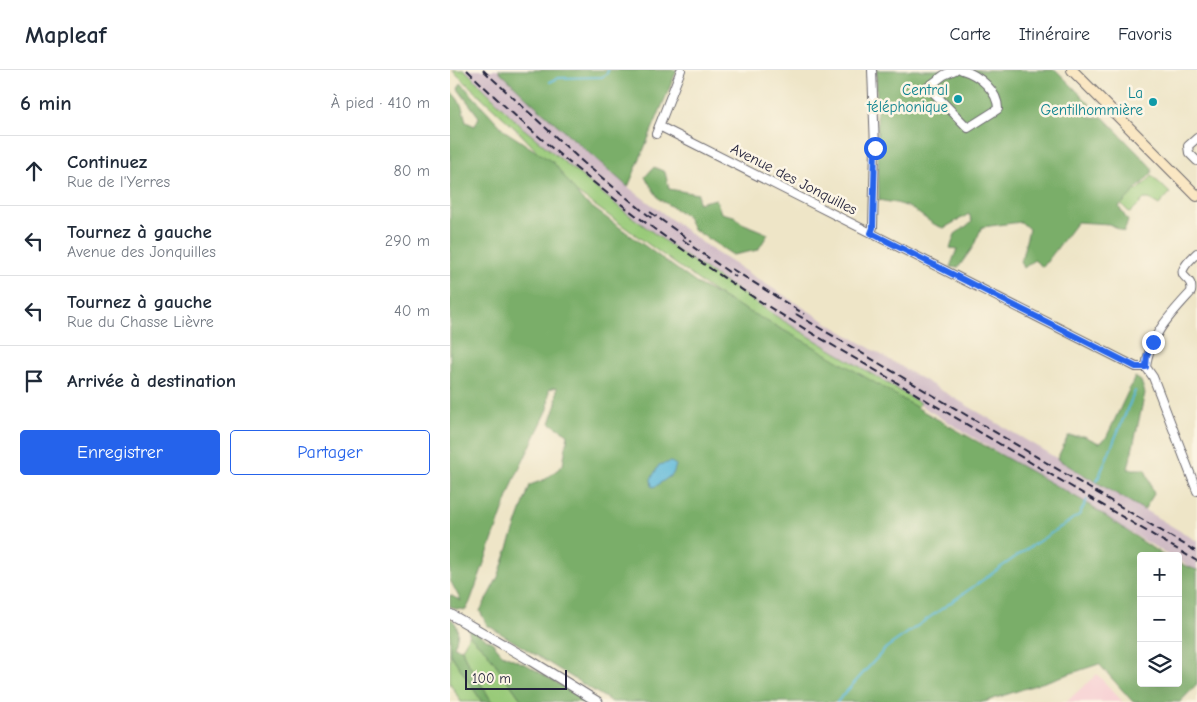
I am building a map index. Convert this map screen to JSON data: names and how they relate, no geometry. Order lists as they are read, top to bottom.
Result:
{
  "streets": {
    "street": ["Avenue des Jonquilles"]
  },
  "places": ["Central téléphonique", "La Gentilhommière"],
  "scale_bar": "100 m",
  "page": {
    "header": "Mapleaf",
    "nav": ["Carte", "Itinéraire", "Favoris"],
    "heading": ["6 min", "À pied · 410 m"],
    "list": [
      ["Continuez", "Rue de l'Yerres", "80 m"],
      ["Tournez à gauche", "Avenue des Jonquilles", "290 m"],
      ["Tournez à gauche", "Rue du Chasse Lièvre", "40 m"],
      "Arrivée à destination"
    ],
    "buttons": ["Enregistrer", "Partager"],
    "map_buttons": ["+", "−"],
    "scale": "100 m"
  }
}
